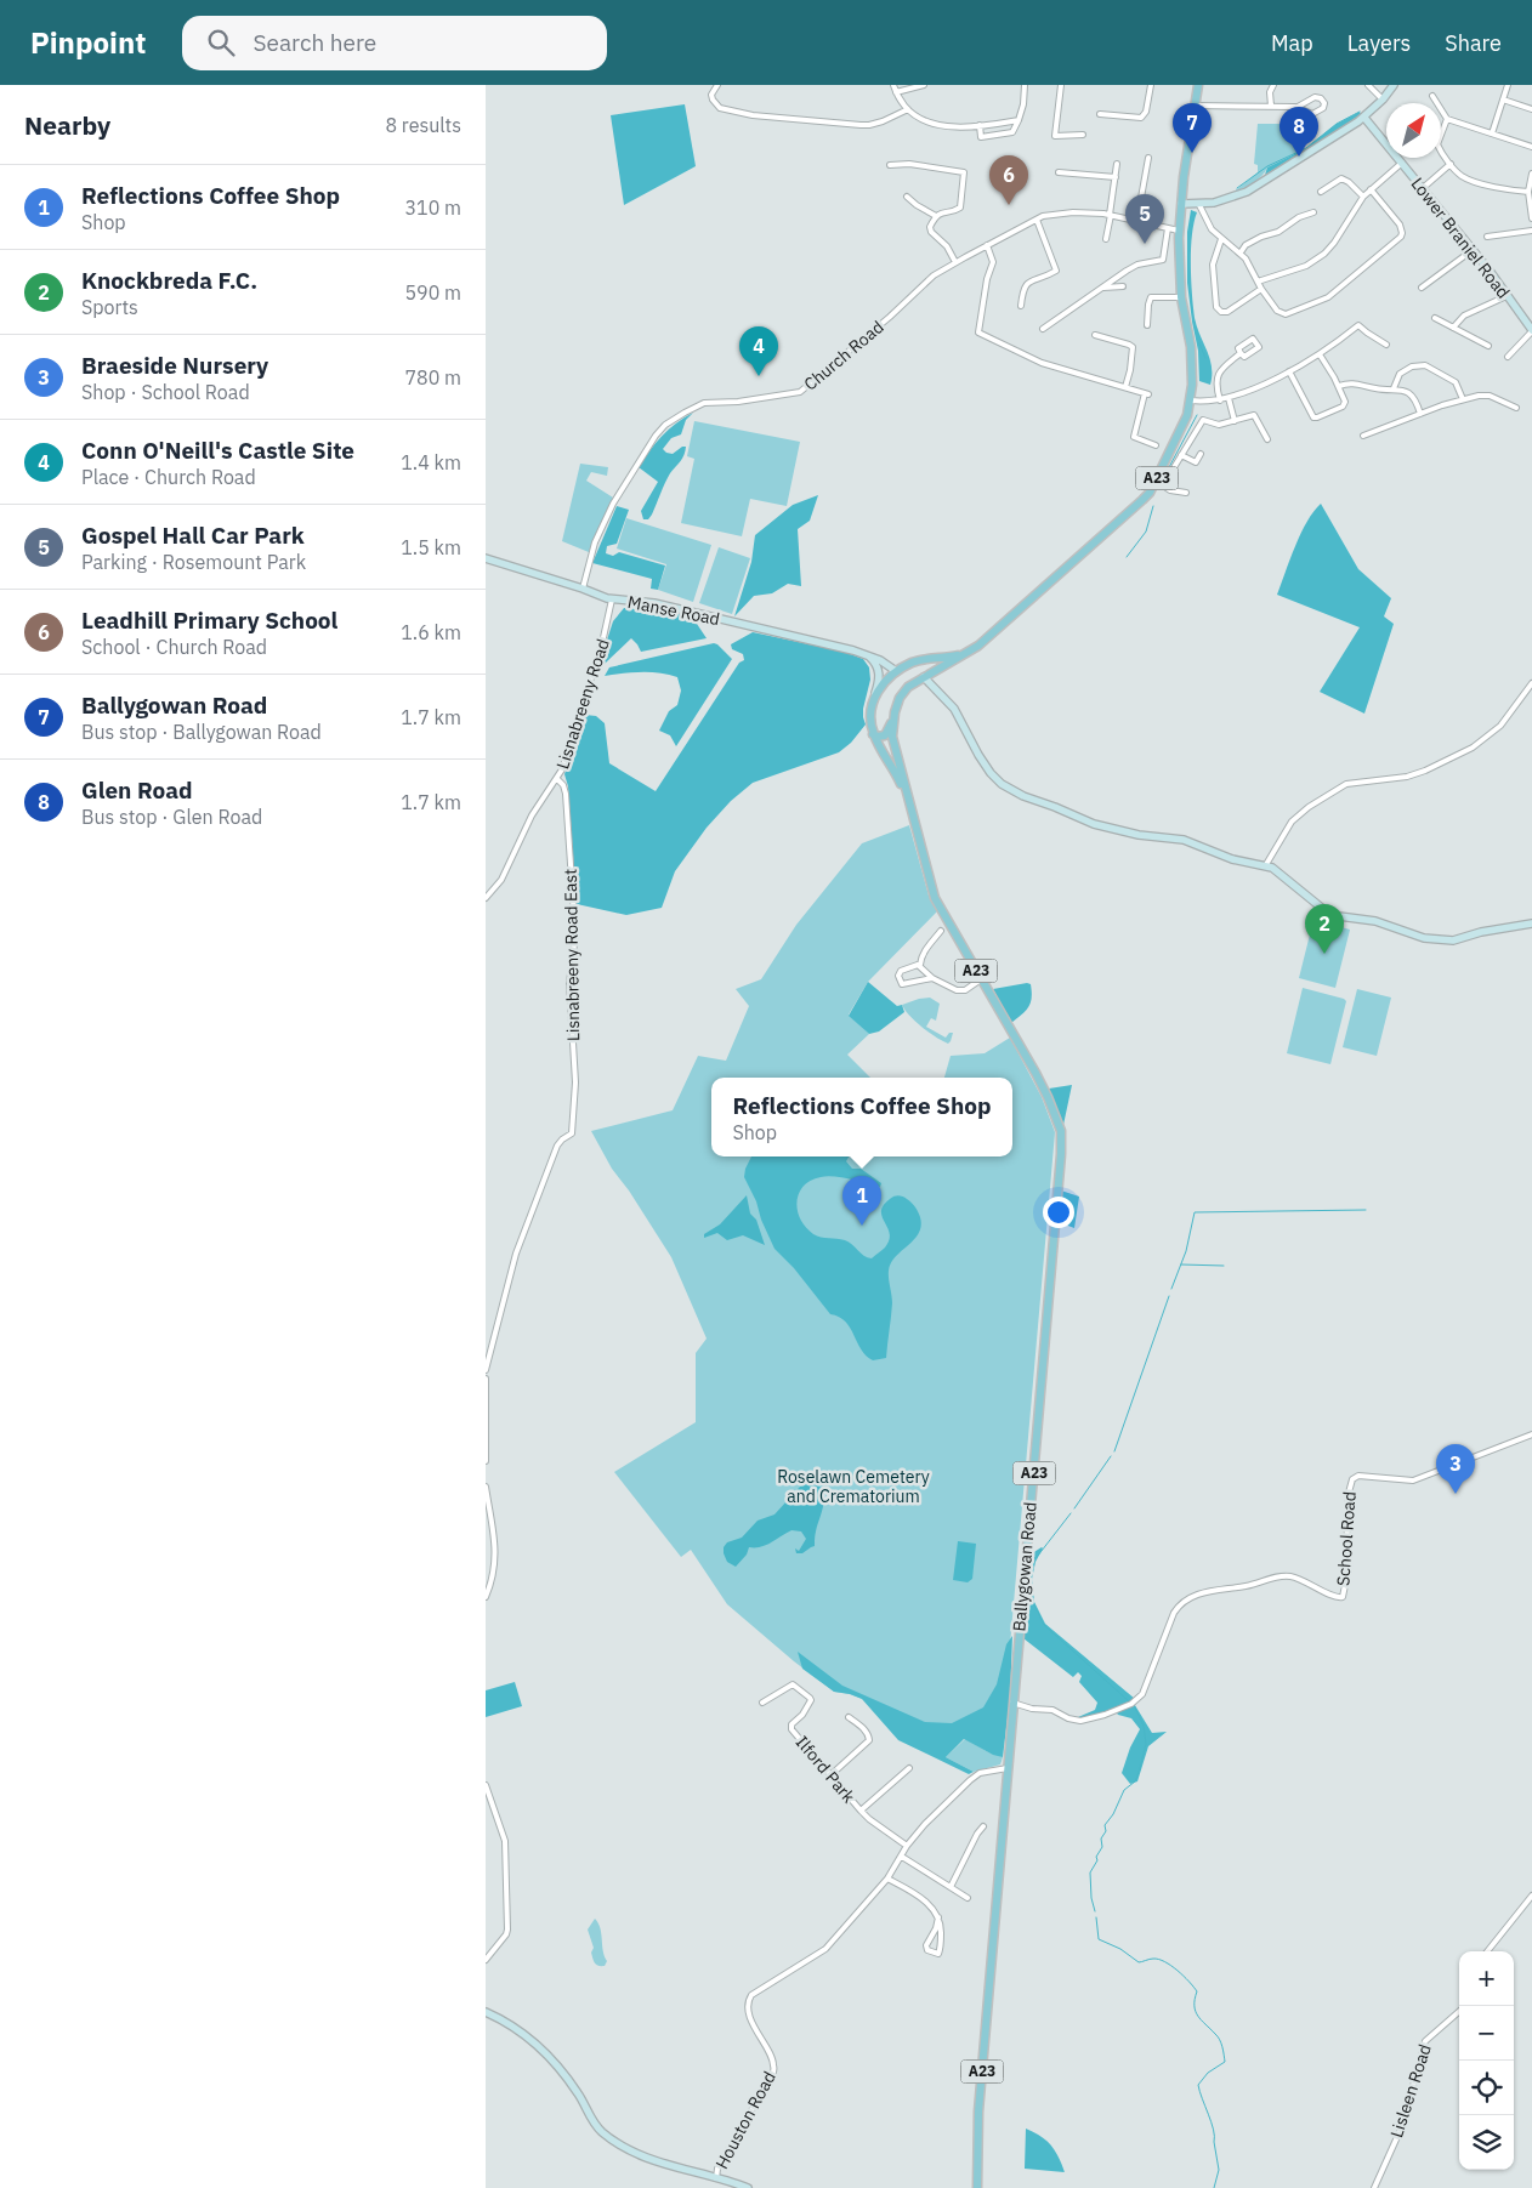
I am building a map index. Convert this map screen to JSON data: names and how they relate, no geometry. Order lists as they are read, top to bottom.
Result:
{
  "streets": {
    "main road": ["A23", "Ballygowan Road"],
    "street": [
      "Lower Braniel Road",
      "Church Road",
      "Manse Road",
      "Lisnabreeny Road",
      "Lisnabreeny Road East",
      "School Road",
      "Ilford Park",
      "Lisleen Road",
      "Houston Road"
    ]
  },
  "crossings": [
    ["Church Road", "Manse Road"],
    ["Church Road", "Ballygowan Road"],
    ["A23", "Ballygowan Road"],
    ["Manse Road", "Lisnabreeny Road"],
    ["Manse Road", "Ballygowan Road"],
    ["Lisnabreeny Road", "Lisnabreeny Road East"],
    ["School Road", "Ballygowan Road"],
    ["Ballygowan Road", "Houston Road"],
    ["Ilford Park", "Houston Road"]
  ],
  "parks": ["Roselawn Cemetery and Crematorium"],
  "north": "top right",
  "page": {
    "header": "Pinpoint",
    "search": "Search here",
    "nav": ["Map", "Layers", "Share"],
    "heading": ["Nearby", "8 results"],
    "pins": [
      "7",
      "8",
      "6",
      "5",
      "4",
      "2",
      "1",
      "3"
    ],
    "list": [
      {
        "mark": "1",
        "name": "Reflections Coffee Shop",
        "note": "Shop",
        "value": "310 m"
      },
      {
        "mark": "2",
        "name": "Knockbreda F.C.",
        "note": "Sports",
        "value": "590 m"
      },
      {
        "mark": "3",
        "name": "Braeside Nursery",
        "note": "Shop · School Road",
        "value": "780 m"
      },
      {
        "mark": "4",
        "name": "Conn O'Neill's Castle Site",
        "note": "Place · Church Road",
        "value": "1.4 km"
      },
      {
        "mark": "5",
        "name": "Gospel Hall Car Park",
        "note": "Parking · Rosemount Park",
        "value": "1.5 km"
      },
      {
        "mark": "6",
        "name": "Leadhill Primary School",
        "note": "School · Church Road",
        "value": "1.6 km"
      },
      {
        "mark": "7",
        "name": "Ballygowan Road",
        "note": "Bus stop · Ballygowan Road",
        "value": "1.7 km"
      },
      {
        "mark": "8",
        "name": "Glen Road",
        "note": "Bus stop · Glen Road",
        "value": "1.7 km"
      }
    ],
    "popup": ["Reflections Coffee Shop", "Shop"],
    "map_buttons": ["+", "−"]
  }
}
